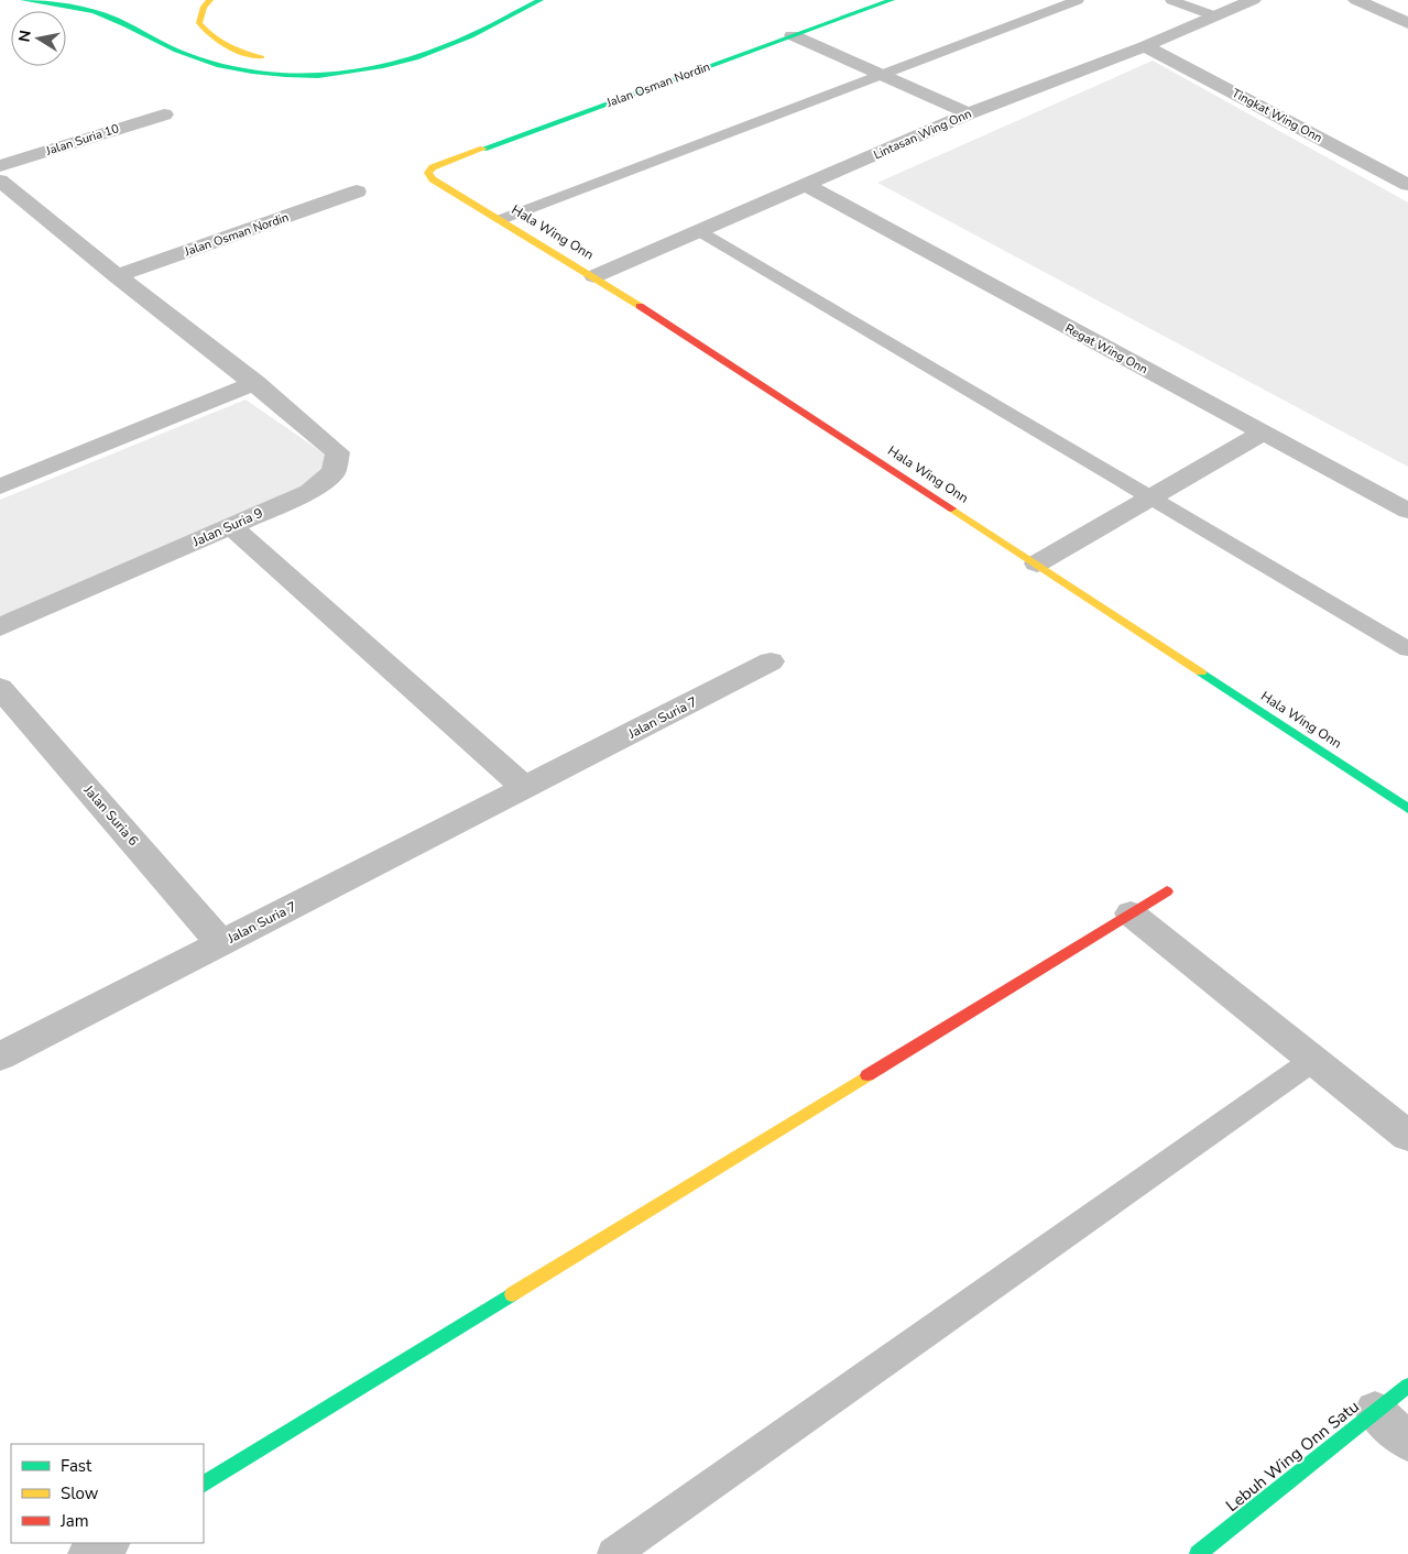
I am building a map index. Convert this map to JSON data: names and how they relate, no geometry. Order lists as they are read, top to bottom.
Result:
{
  "streets": {
    "main road": ["Jalan Osman Nordin", "Hala Wing Onn", "Lebuh Wing Onn Satu"],
    "street": [
      "Tingkat Wing Onn",
      "Lintasan Wing Onn",
      "Jalan Suria 10",
      "Regat Wing Onn",
      "Jalan Suria 9",
      "Jalan Suria 7",
      "Jalan Suria 6"
    ]
  },
  "crossings": [
    ["Jalan Osman Nordin", "Hala Wing Onn"],
    ["Jalan Osman Nordin", "Jalan Suria 9"],
    ["Tingkat Wing Onn", "Lintasan Wing Onn"],
    ["Lintasan Wing Onn", "Hala Wing Onn"],
    ["Lintasan Wing Onn", "Regat Wing Onn"],
    ["Jalan Suria 7", "Jalan Suria 6"]
  ],
  "legend": ["Fast", "Slow", "Jam"],
  "north": "left"
}
